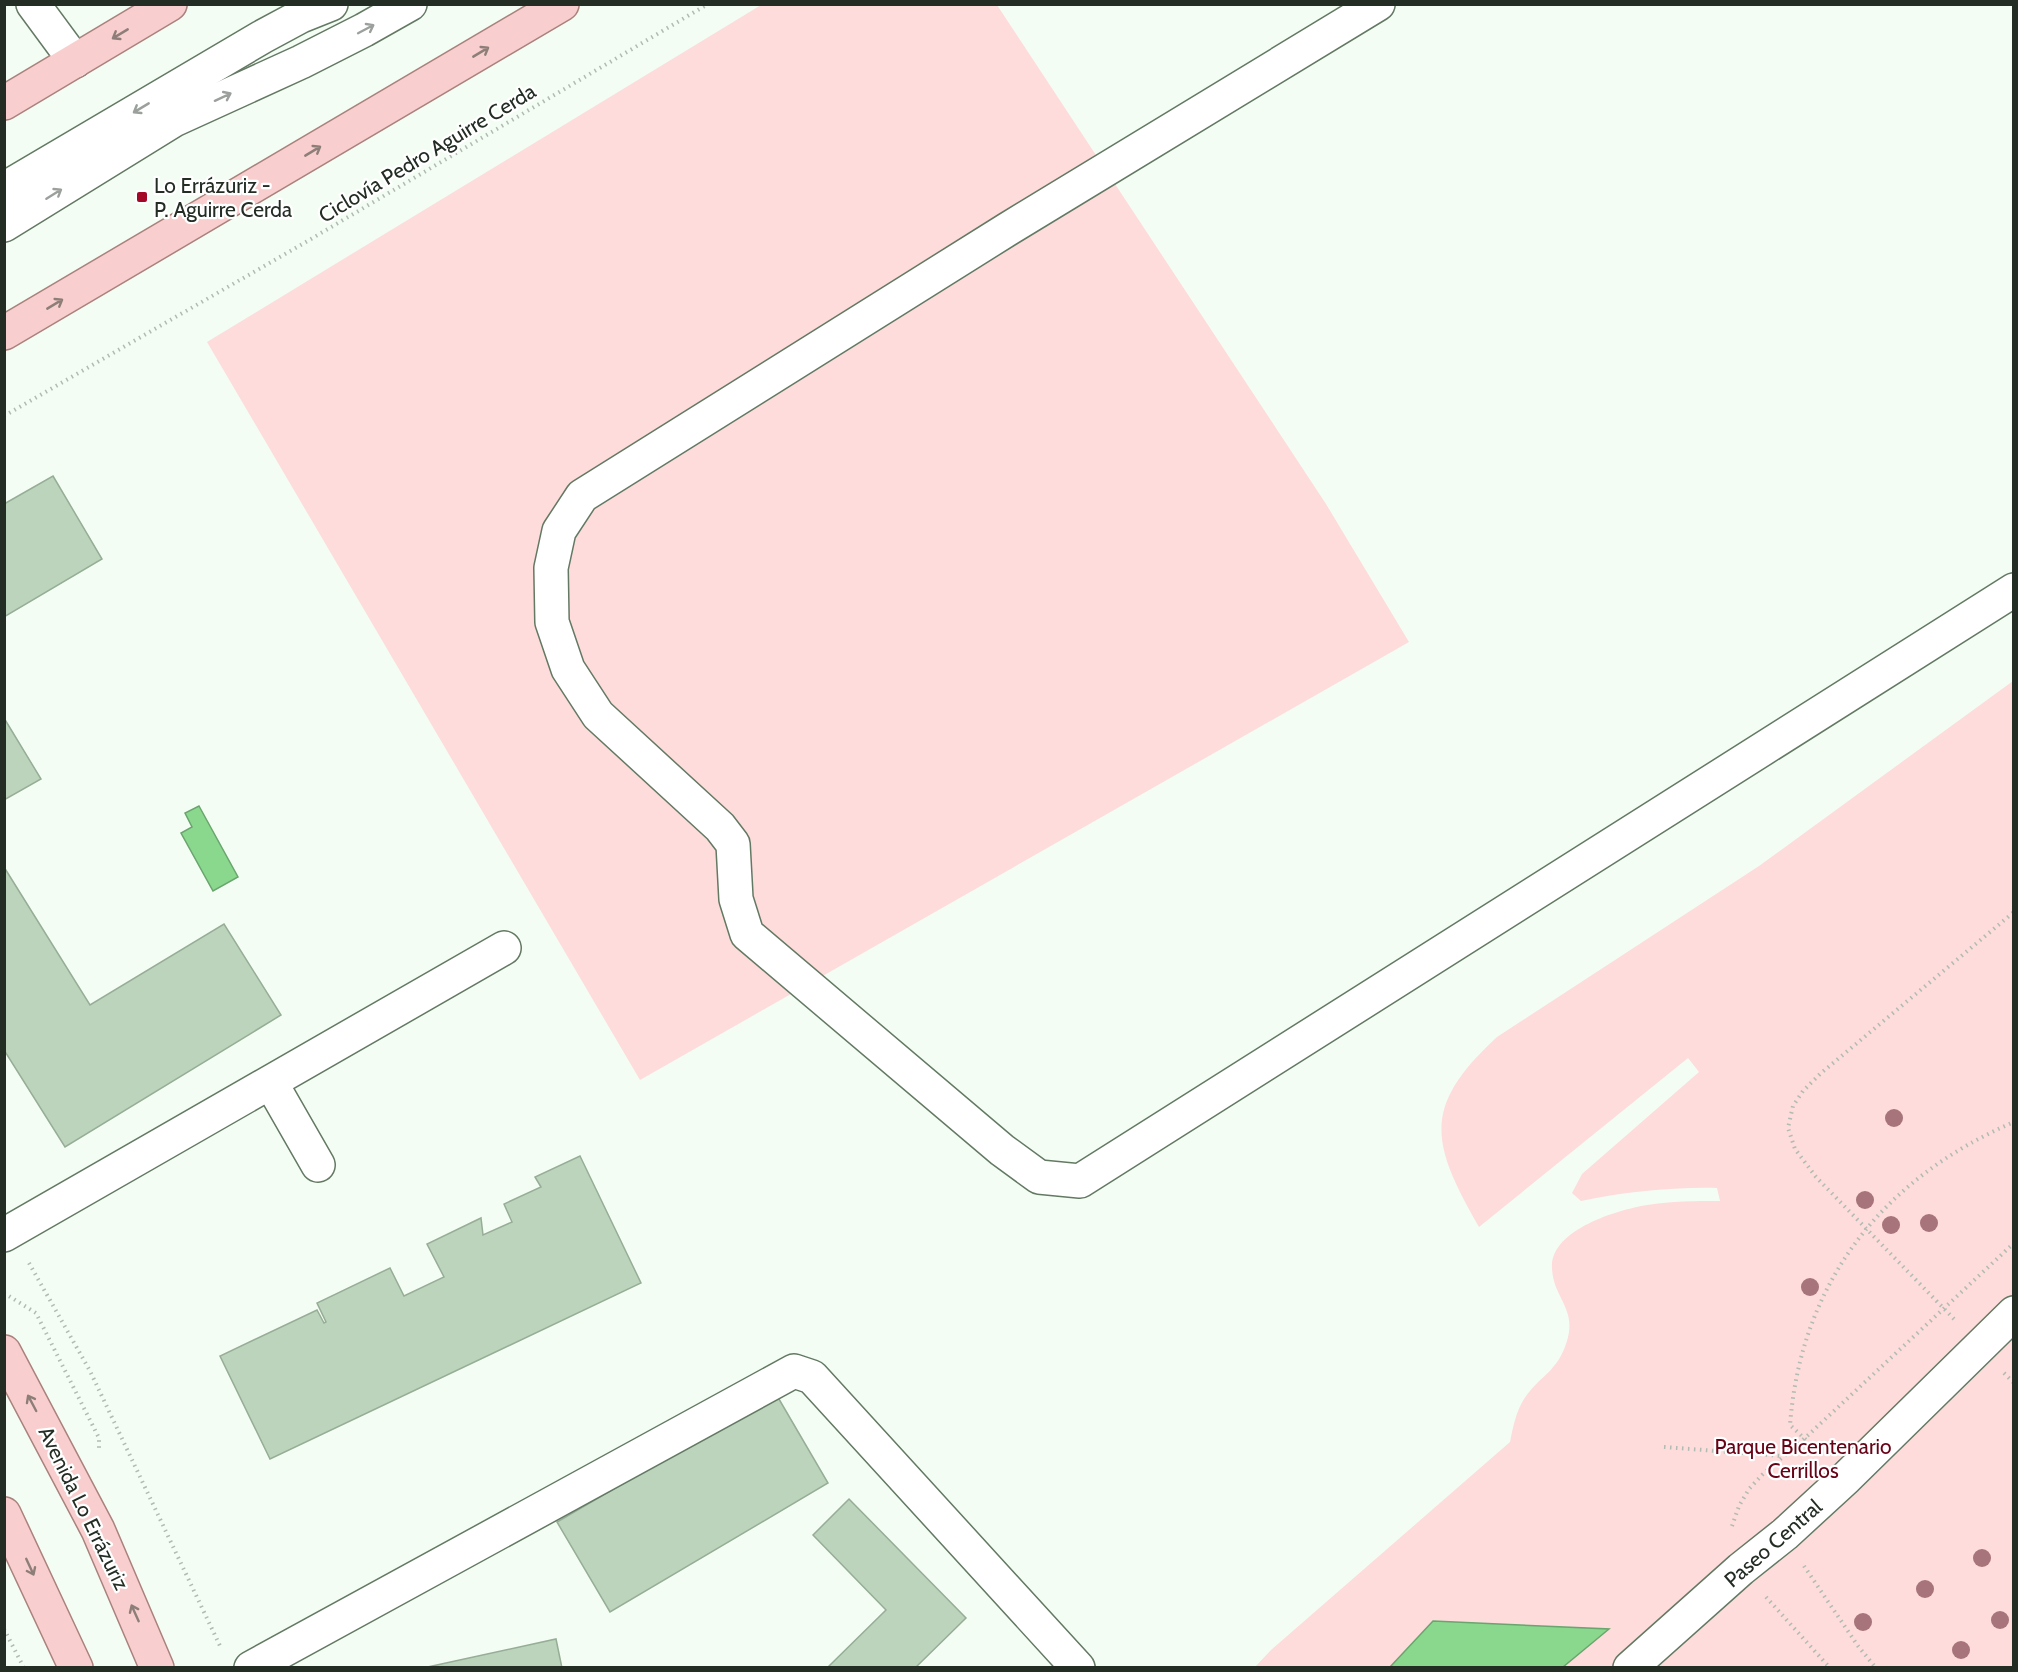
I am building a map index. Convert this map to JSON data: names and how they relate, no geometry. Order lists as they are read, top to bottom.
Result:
{
  "streets": {
    "main road": ["Avenida Lo Errázuriz"],
    "street": ["Paseo Central"],
    "path": ["Ciclovía Pedro Aguirre Cerda"]
  },
  "parks": ["Parque Bicentenario Cerrillos"],
  "places": {
    "transit": ["Lo Errázuriz - P. Aguirre Cerda"]
  }
}
